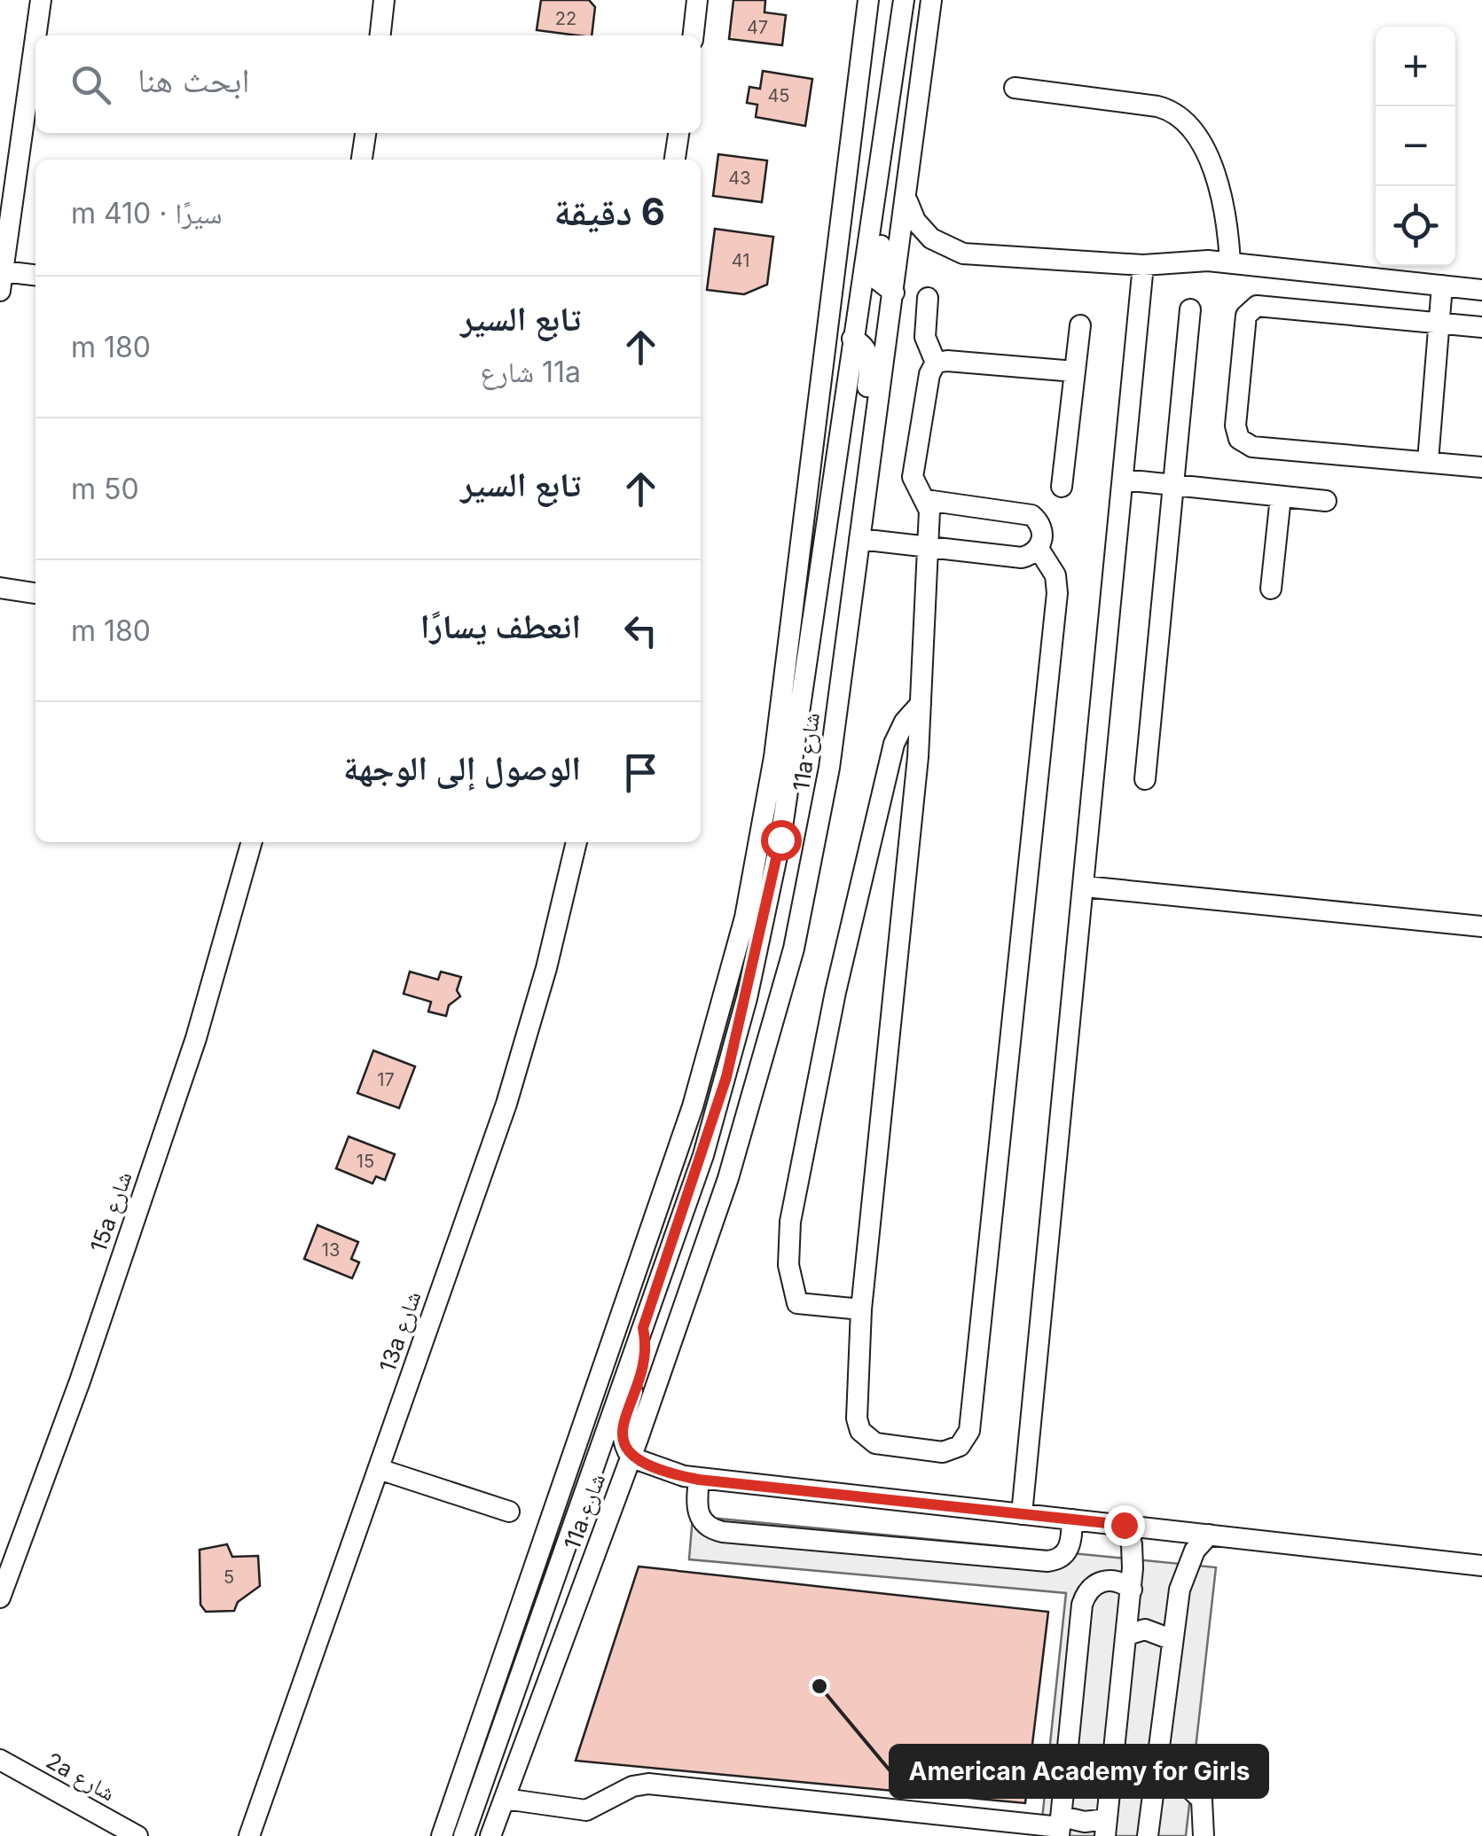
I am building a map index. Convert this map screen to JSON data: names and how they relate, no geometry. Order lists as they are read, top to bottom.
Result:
{
  "streets": {
    "street": [
      "11a شارع",
      "15a شارع",
      "13a شارع",
      "2a شارع"
    ]
  },
  "places": ["American Academy for Girls"],
  "house_numbers": [
    "22",
    "47",
    "45",
    "43",
    "41",
    "17",
    "15",
    "13",
    "5"
  ],
  "page": {
    "map_buttons": ["+", "−"],
    "search": "ابحث هنا",
    "heading": ["6 دقيقة", "سيرًا · 410 m"],
    "list": [
      ["تابع السير", "11a شارع", "180 m"],
      ["تابع السير", "50 m"],
      ["انعطف يسارًا", "180 m"],
      "الوصول إلى الوجهة"
    ]
  }
}
